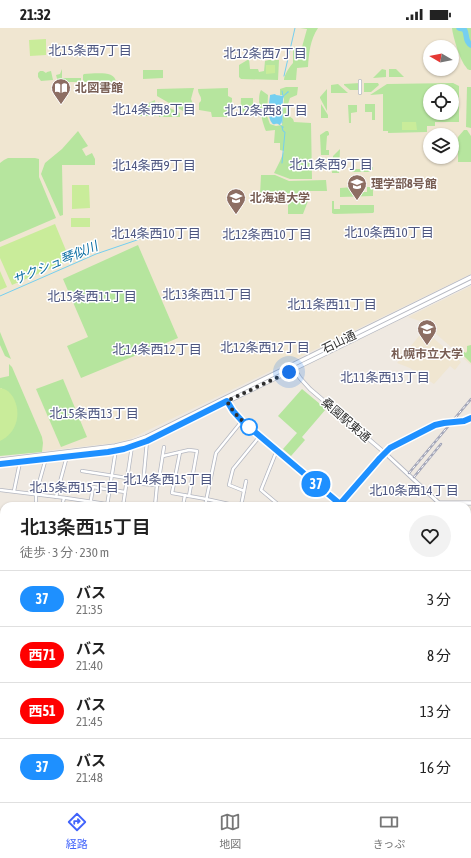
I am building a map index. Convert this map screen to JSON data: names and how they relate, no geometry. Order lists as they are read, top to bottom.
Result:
{
  "streets": {
    "main road": ["石山通"],
    "street": ["桑園駅東通"]
  },
  "crossings": [
    ["石山通", "桑園駅東通"]
  ],
  "districts": [
    "北15条西7丁目",
    "北12条西7丁目",
    "北14条西8丁目",
    "北12条西8丁目",
    "北11条西9丁目",
    "北14条西9丁目",
    "北10条西10丁目",
    "北14条西10丁目",
    "北12条西10丁目",
    "北13条西11丁目",
    "北15条西11丁目",
    "北11条西11丁目",
    "北12条西12丁目",
    "北14条西12丁目",
    "北11条西13丁目",
    "北15条西13丁目",
    "北14条西15丁目",
    "北15条西15丁目",
    "北10条西14丁目"
  ],
  "water": ["サクシュ琴似川"],
  "places": {
    "library": ["北図書館"],
    "school or university": ["理学部8号館", "北海道大学", "札幌市立大学"]
  },
  "lines": ["bus line 37"],
  "north": "left",
  "page": {
    "status": "21:32",
    "on_map": "37",
    "heading": ["北13条西15丁目", "徒歩 · 3 分 · 230 m"],
    "list": [
      {
        "mark": "37",
        "name": "バス",
        "note": "21:35",
        "value": "3 分"
      },
      {
        "mark": "西71",
        "name": "バス",
        "note": "21:40",
        "value": "8 分"
      },
      {
        "mark": "西51",
        "name": "バス",
        "note": "21:45",
        "value": "13 分"
      },
      {
        "mark": "37",
        "name": "バス",
        "note": "21:48",
        "value": "16 分"
      }
    ],
    "tabs": ["経路", "地図", "きっぷ"]
  }
}
